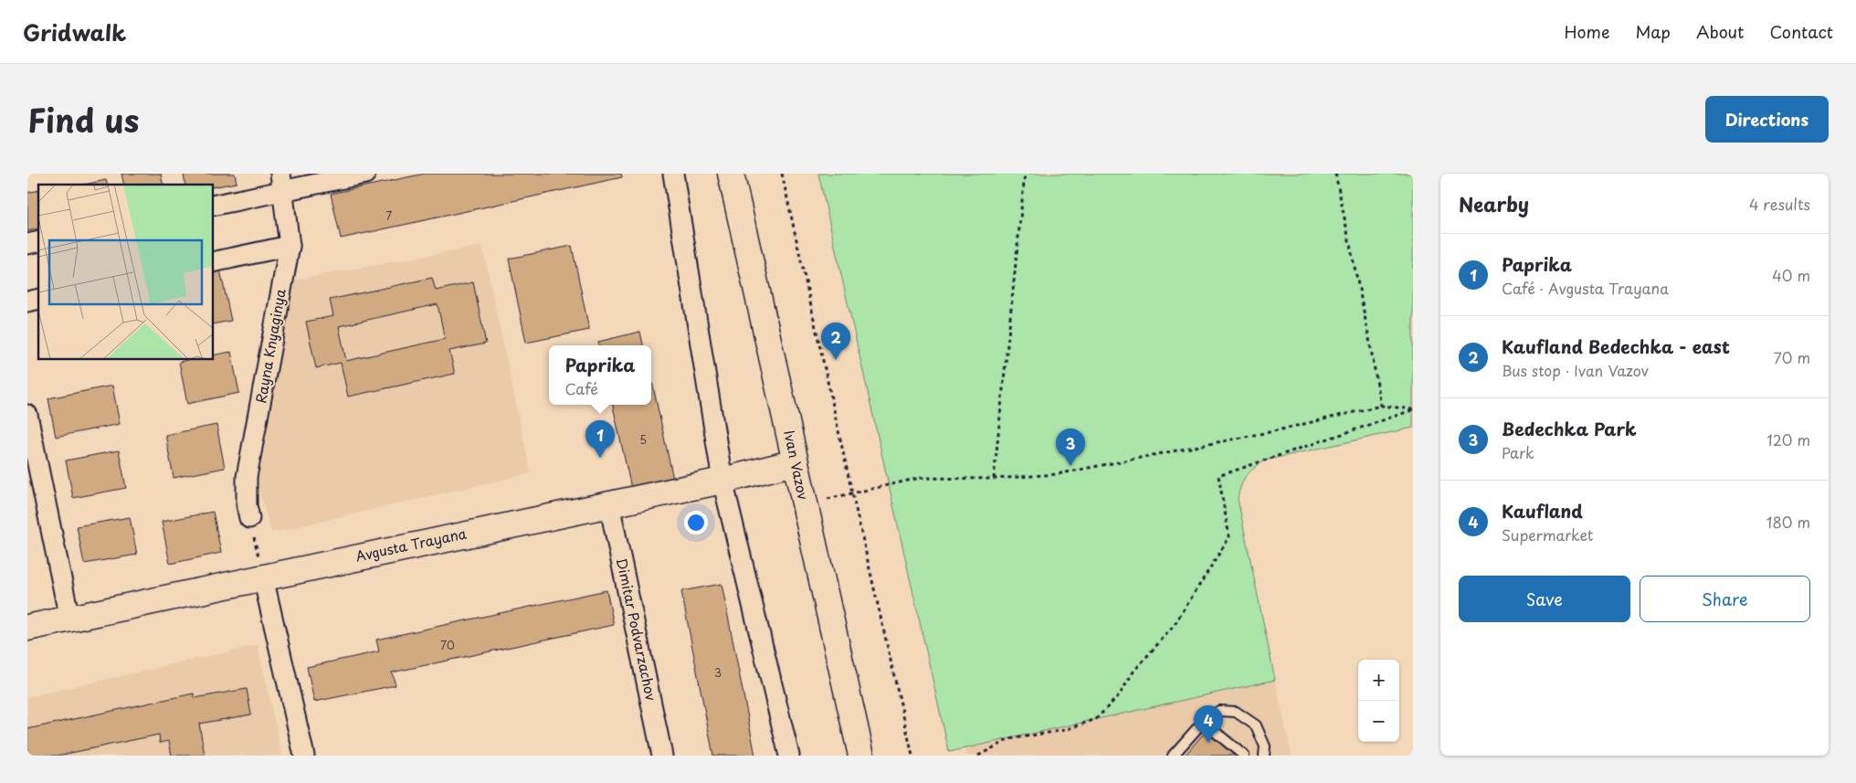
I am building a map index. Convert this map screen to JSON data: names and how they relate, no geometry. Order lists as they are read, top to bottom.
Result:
{
  "streets": {
    "street": [
      "Rayna Knyaginya",
      "Ivan Vazov",
      "Avgusta Trayana",
      "Dimitar Podvarzachov"
    ]
  },
  "crossings": [
    ["Ivan Vazov", "Avgusta Trayana"],
    ["Avgusta Trayana", "Dimitar Podvarzachov"]
  ],
  "house_numbers": [
    "7",
    "5",
    "70",
    "3"
  ],
  "page": {
    "header": "Gridwalk",
    "nav": [
      "Home",
      "Map",
      "About",
      "Contact"
    ],
    "title": "Find us",
    "buttons": [
      "Directions",
      ["Save", "Share"]
    ],
    "heading": ["Nearby", "4 results"],
    "list": [
      {
        "mark": "1",
        "name": "Paprika",
        "note": "Café · Avgusta Trayana",
        "value": "40 m"
      },
      {
        "mark": "2",
        "name": "Kaufland Bedechka - east",
        "note": "Bus stop · Ivan Vazov",
        "value": "70 m"
      },
      {
        "mark": "3",
        "name": "Bedechka Park",
        "note": "Park",
        "value": "120 m"
      },
      {
        "mark": "4",
        "name": "Kaufland",
        "note": "Supermarket",
        "value": "180 m"
      }
    ],
    "pins": [
      "2",
      "1",
      "3",
      "4"
    ],
    "popup": ["Paprika", "Café"],
    "map_buttons": ["+", "−"]
  }
}
